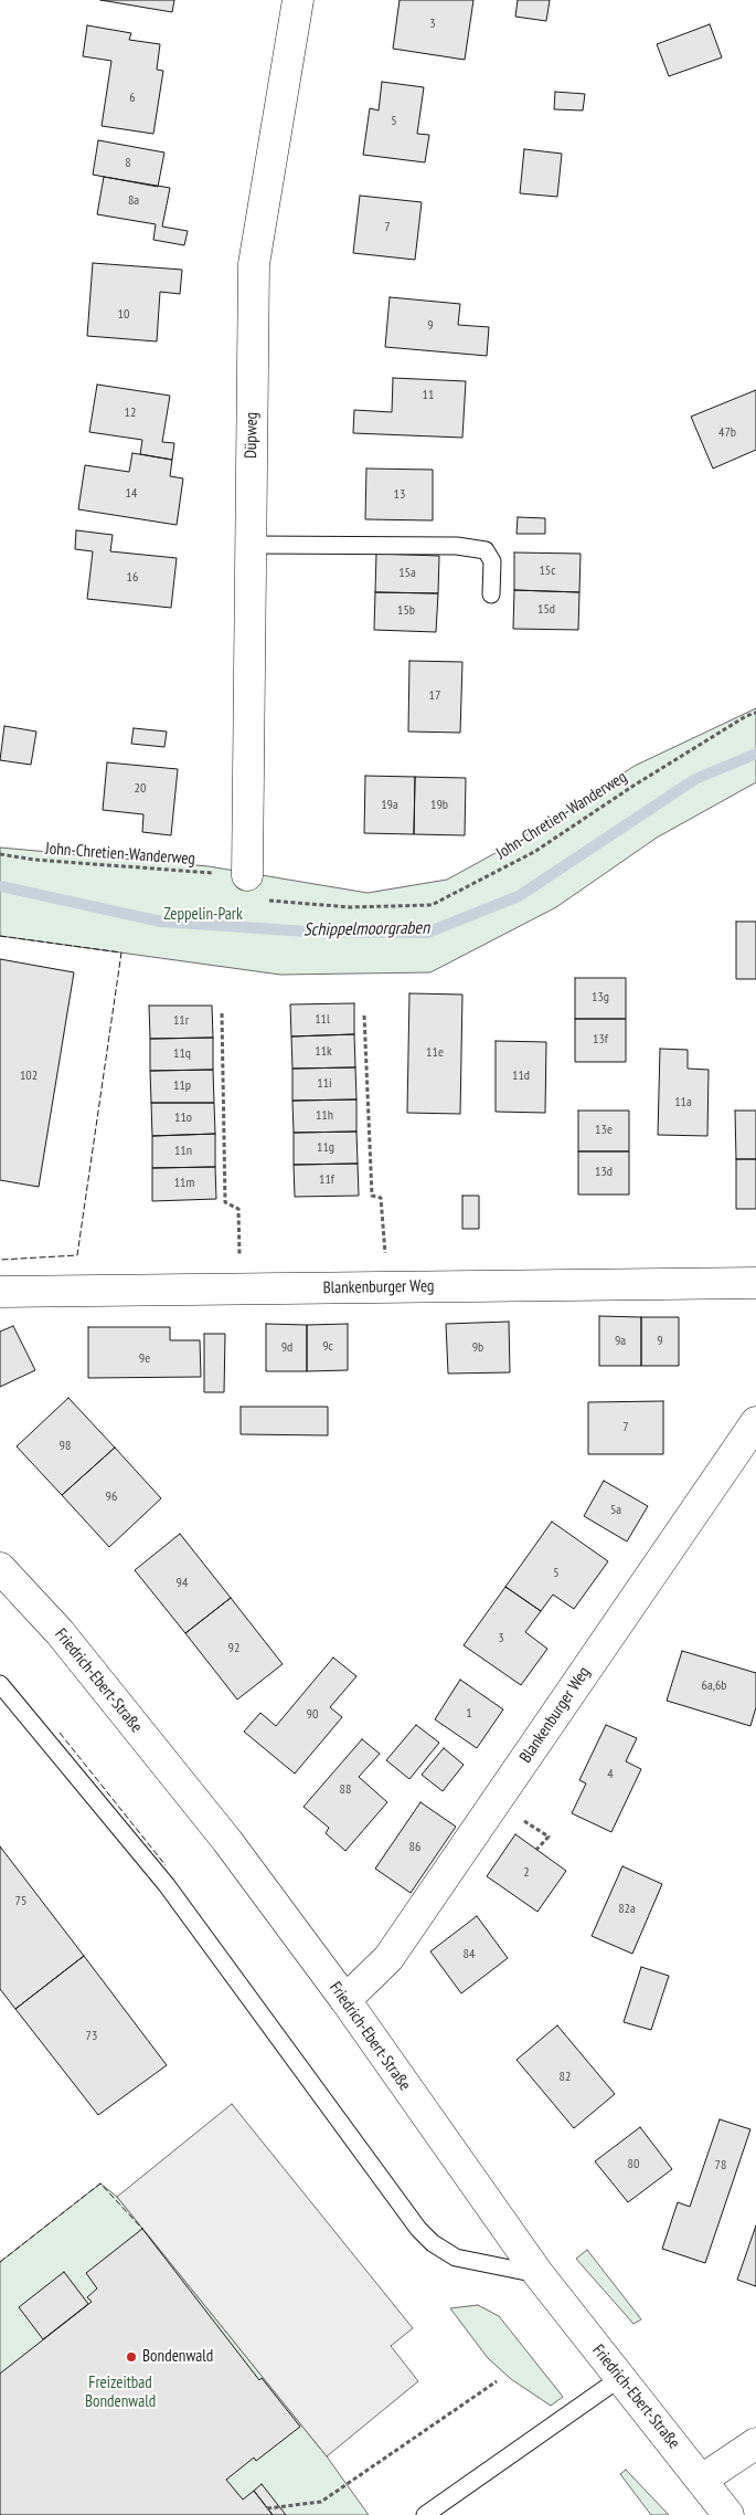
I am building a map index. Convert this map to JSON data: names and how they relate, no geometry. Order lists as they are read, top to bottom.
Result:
{
  "streets": {
    "street": ["Düpweg", "Blankenburger Weg", "Friedrich-Ebert-Straße"],
    "path": ["John-Chretien-Wanderweg"]
  },
  "crossings": [
    ["Düpweg", "John-Chretien-Wanderweg"],
    ["Blankenburger Weg", "Friedrich-Ebert-Straße"]
  ],
  "water": ["Schippelmoorgraben"],
  "parks": ["Zeppelin-Park", "Freizeitbad Bondenwald"],
  "places": ["Bondenwald"],
  "house_numbers": [
    "3",
    "6",
    "5",
    "8",
    "8a",
    "7",
    "10",
    "9",
    "11",
    "12",
    "47b",
    "14",
    "13",
    "15c",
    "15a",
    "16",
    "15d",
    "15b",
    "17",
    "20",
    "19a",
    "19b",
    "13g",
    "11l",
    "11r",
    "13f",
    "11k",
    "11e",
    "11q",
    "102",
    "11d",
    "11i",
    "11p",
    "11a",
    "11h",
    "11o",
    "13e",
    "11g",
    "11n",
    "13d",
    "11f",
    "11m",
    "9a",
    "9",
    "9c",
    "9d",
    "9b",
    "9e",
    "7",
    "98",
    "96",
    "5a",
    "5",
    "94",
    "3",
    "92",
    "6a,6b",
    "1",
    "90",
    "4",
    "88",
    "86",
    "2",
    "75",
    "82a",
    "84",
    "73",
    "82",
    "80",
    "78"
  ]
}
